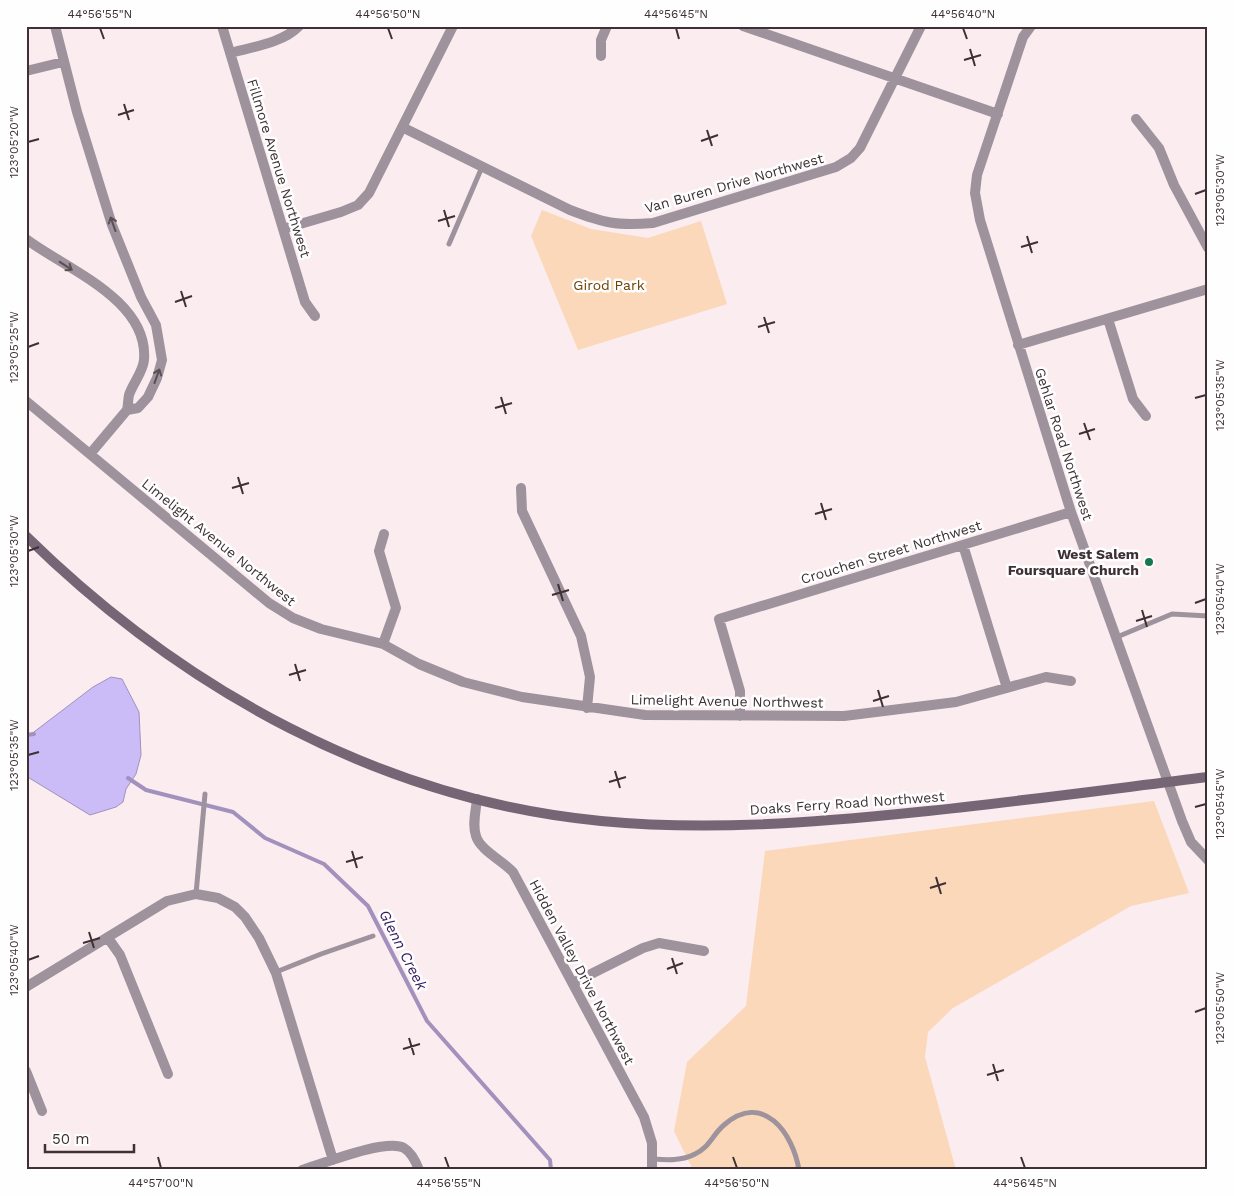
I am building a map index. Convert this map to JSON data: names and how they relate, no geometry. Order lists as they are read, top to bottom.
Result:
{
  "streets": {
    "main road": ["Doaks Ferry Road Northwest"],
    "street": [
      "Fillmore Avenue Northwest",
      "Van Buren Drive Northwest",
      "Gehlar Road Northwest",
      "Limelight Avenue Northwest",
      "Crouchen Street Northwest",
      "Hidden Valley Drive Northwest"
    ]
  },
  "crossings": [
    ["Gehlar Road Northwest", "Crouchen Street Northwest"],
    ["Gehlar Road Northwest", "Doaks Ferry Road Northwest"],
    ["Limelight Avenue Northwest", "Crouchen Street Northwest"],
    ["Doaks Ferry Road Northwest", "Hidden Valley Drive Northwest"]
  ],
  "water": ["Glenn Creek"],
  "parks": ["Girod Park"],
  "places": ["West Salem Foursquare Church"],
  "scale_bar": "50 m",
  "coordinates": [
    "44°56'55\"N",
    "44°56'50\"N",
    "44°56'45\"N",
    "44°56'40\"N",
    "123°05'20\"W",
    "123°05'30\"W",
    "123°05'25\"W",
    "123°05'35\"W",
    "123°05'40\"W",
    "123°05'45\"W",
    "123°05'50\"W",
    "44°57'00\"N"
  ]
}
